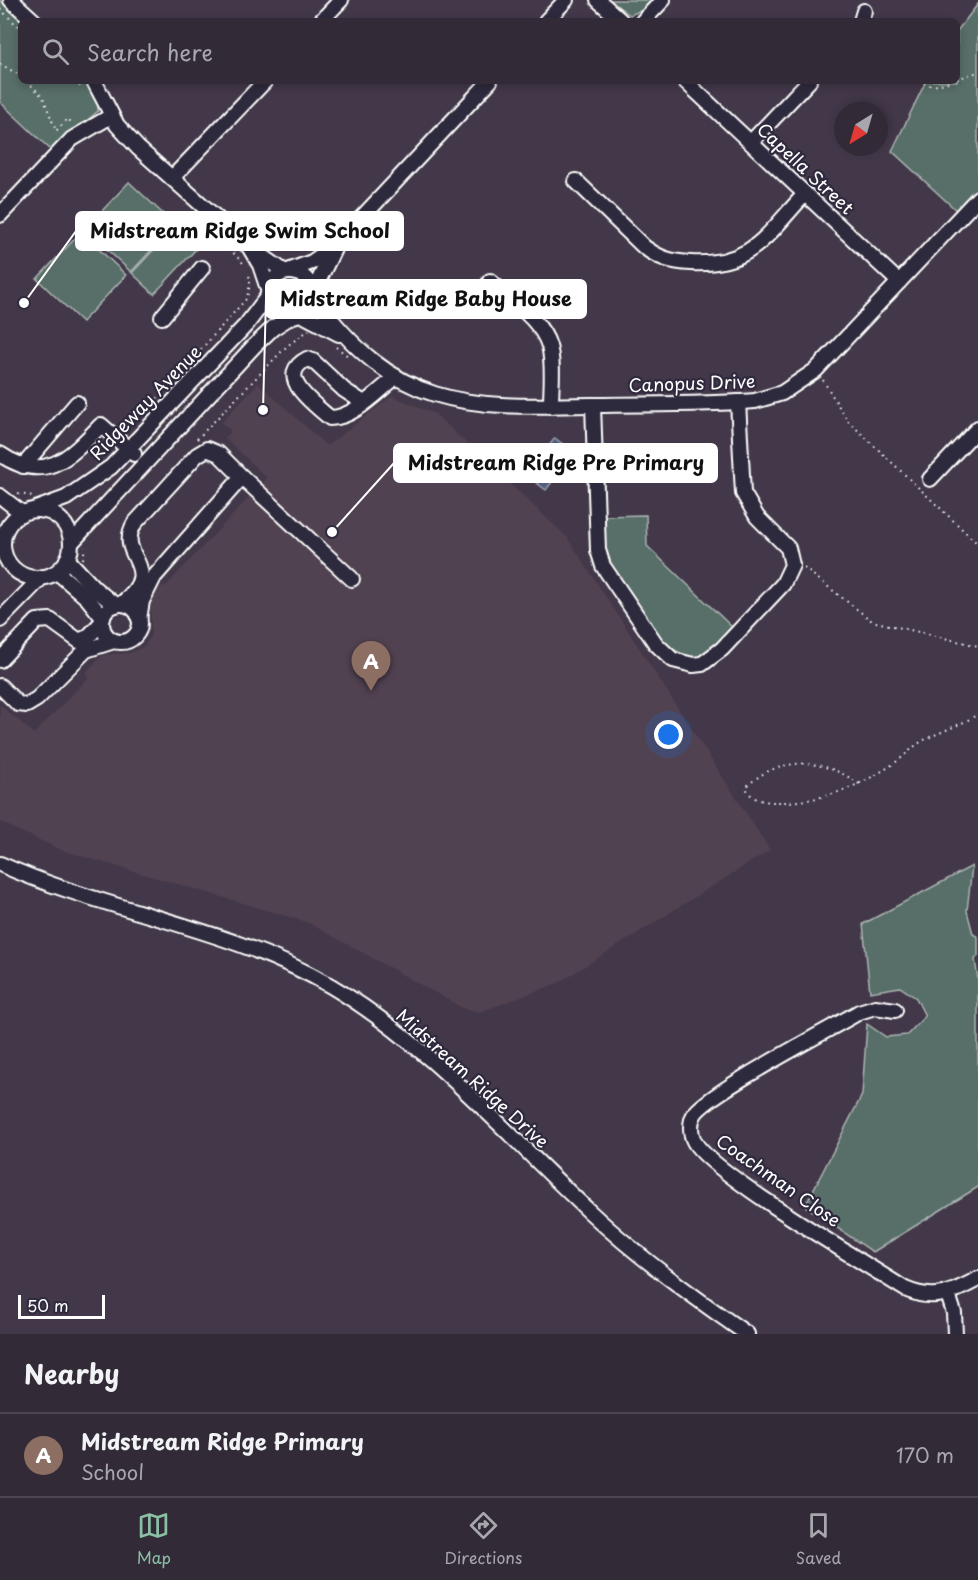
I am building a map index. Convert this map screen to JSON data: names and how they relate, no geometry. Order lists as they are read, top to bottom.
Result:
{
  "streets": {
    "street": [
      "Capella Street",
      "Canopus Drive",
      "Ridgeway Avenue",
      "Midstream Ridge Drive",
      "Coachman Close"
    ]
  },
  "crossings": [
    ["Capella Street", "Canopus Drive"],
    ["Canopus Drive", "Ridgeway Avenue"]
  ],
  "places": ["Midstream Ridge Swim School", "Midstream Ridge Baby House", "Midstream Ridge Pre Primary"],
  "scale_bar": "50 m",
  "north": "bottom left",
  "page": {
    "search": "Search here",
    "pins": "A",
    "scale": "50 m",
    "heading": "Nearby",
    "list": [
      {
        "mark": "A",
        "name": "Midstream Ridge Primary",
        "note": "School",
        "value": "170 m"
      }
    ],
    "nav": ["Map", "Directions", "Saved"]
  }
}
